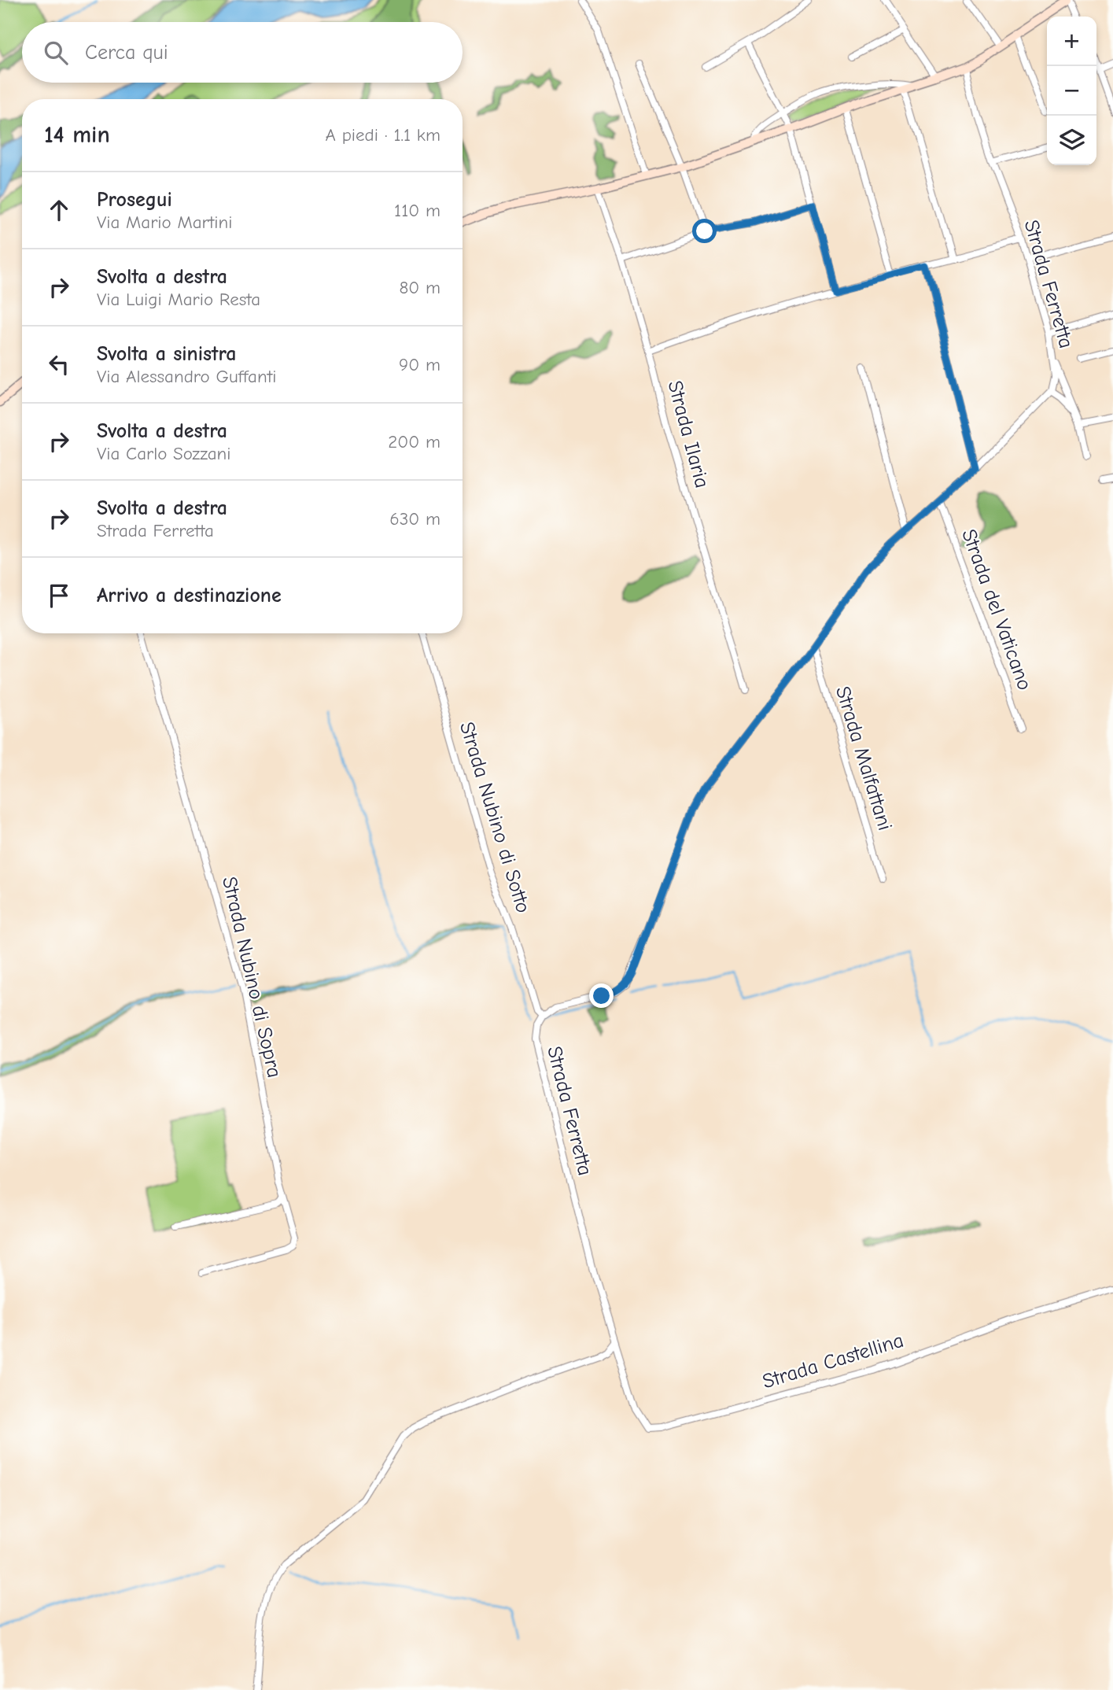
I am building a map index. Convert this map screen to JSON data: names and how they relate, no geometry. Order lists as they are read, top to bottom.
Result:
{
  "streets": {
    "street": [
      "Strada Ferretta",
      "Strada Ilaria",
      "Strada del Vaticano",
      "Strada Malfattani",
      "Strada Nubino di Sotto",
      "Strada Nubino di Sopra",
      "Strada Castellina"
    ]
  },
  "crossings": [
    ["Strada Ferretta", "Strada Nubino di Sotto"],
    ["Strada Ferretta", "Strada Castellina"]
  ],
  "page": {
    "map_buttons": ["+", "−"],
    "search": "Cerca qui",
    "heading": ["14 min", "A piedi · 1.1 km"],
    "list": [
      ["Prosegui", "Via Mario Martini", "110 m"],
      ["Svolta a destra", "Via Luigi Mario Resta", "80 m"],
      ["Svolta a sinistra", "Via Alessandro Guffanti", "90 m"],
      ["Svolta a destra", "Via Carlo Sozzani", "200 m"],
      ["Svolta a destra", "Strada Ferretta", "630 m"],
      "Arrivo a destinazione"
    ]
  }
}
